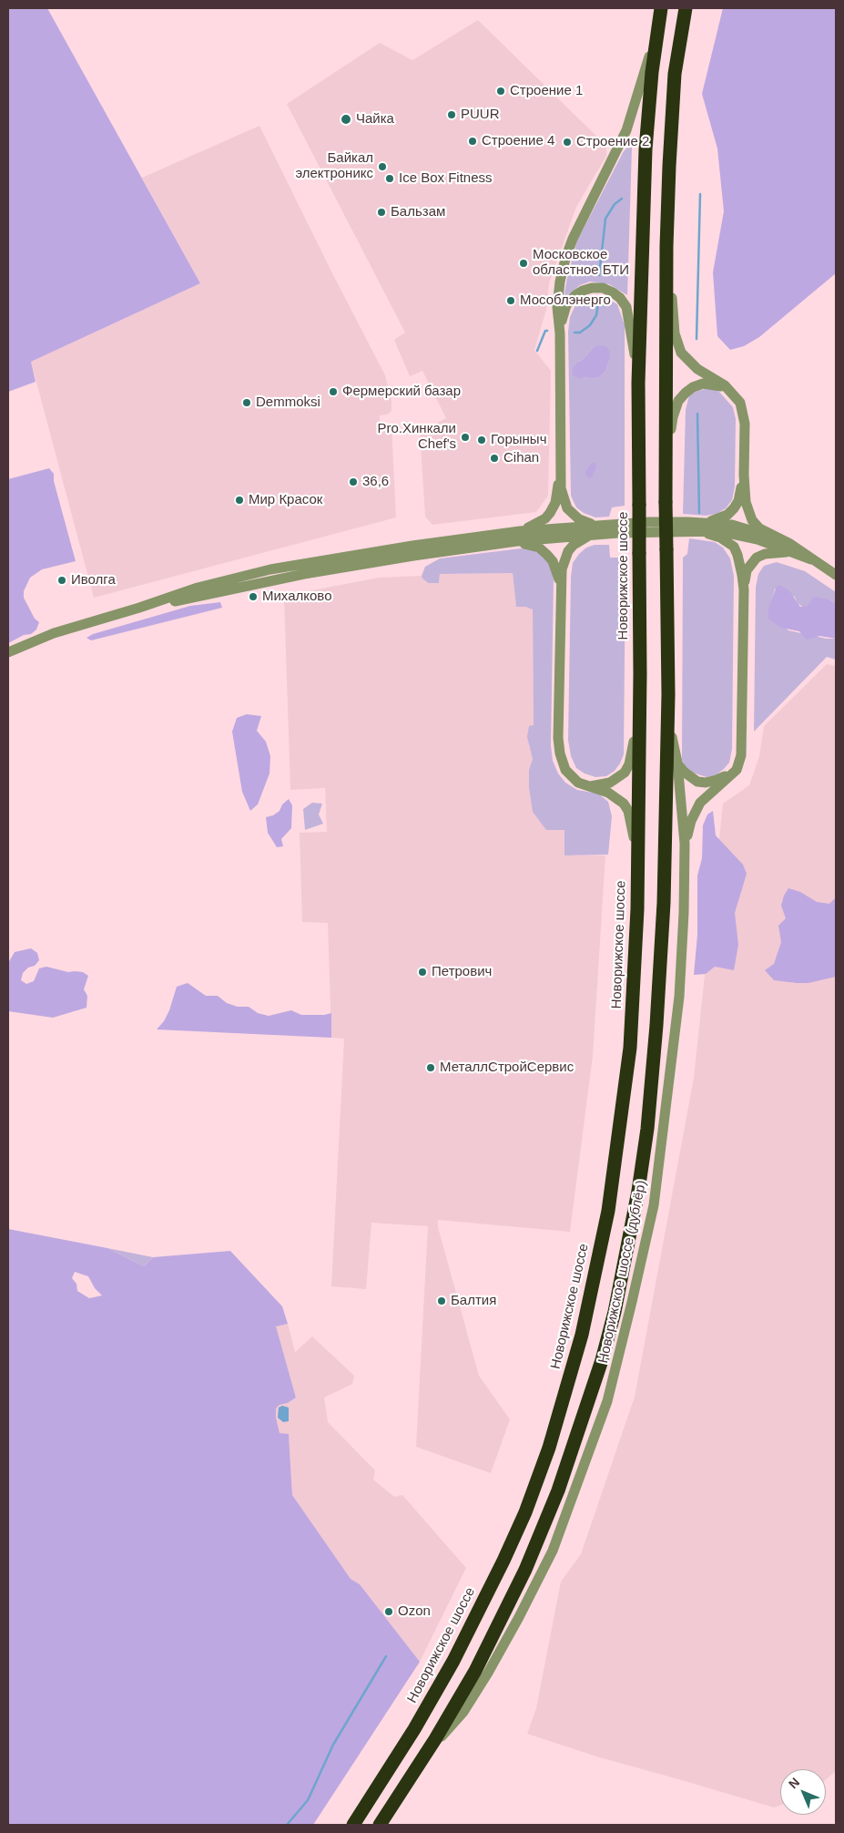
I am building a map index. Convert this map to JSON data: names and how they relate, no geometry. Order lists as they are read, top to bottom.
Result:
{
  "streets": {
    "highway": ["Новорижское шоссе"],
    "street": ["Новорижское шоссе (дублёр)"]
  },
  "places": [
    "Строение 1",
    "PUUR",
    "Чайка",
    "Строение 4",
    "Строение 2",
    "Байкал электроникс",
    "Ice Box Fitness",
    "Бальзам",
    "Московское областное БТИ",
    "Мособлэнерго",
    "Фермерский базар",
    "Demmoksi",
    "Pro.Хинкали Chef's",
    "Горыныч",
    "Cihan",
    "36,6",
    "Мир Красок",
    "Иволга",
    "Михалково",
    "Петрович",
    "МеталлСтройСервис",
    "Балтия",
    "Ozon"
  ],
  "north": "top left"
}
